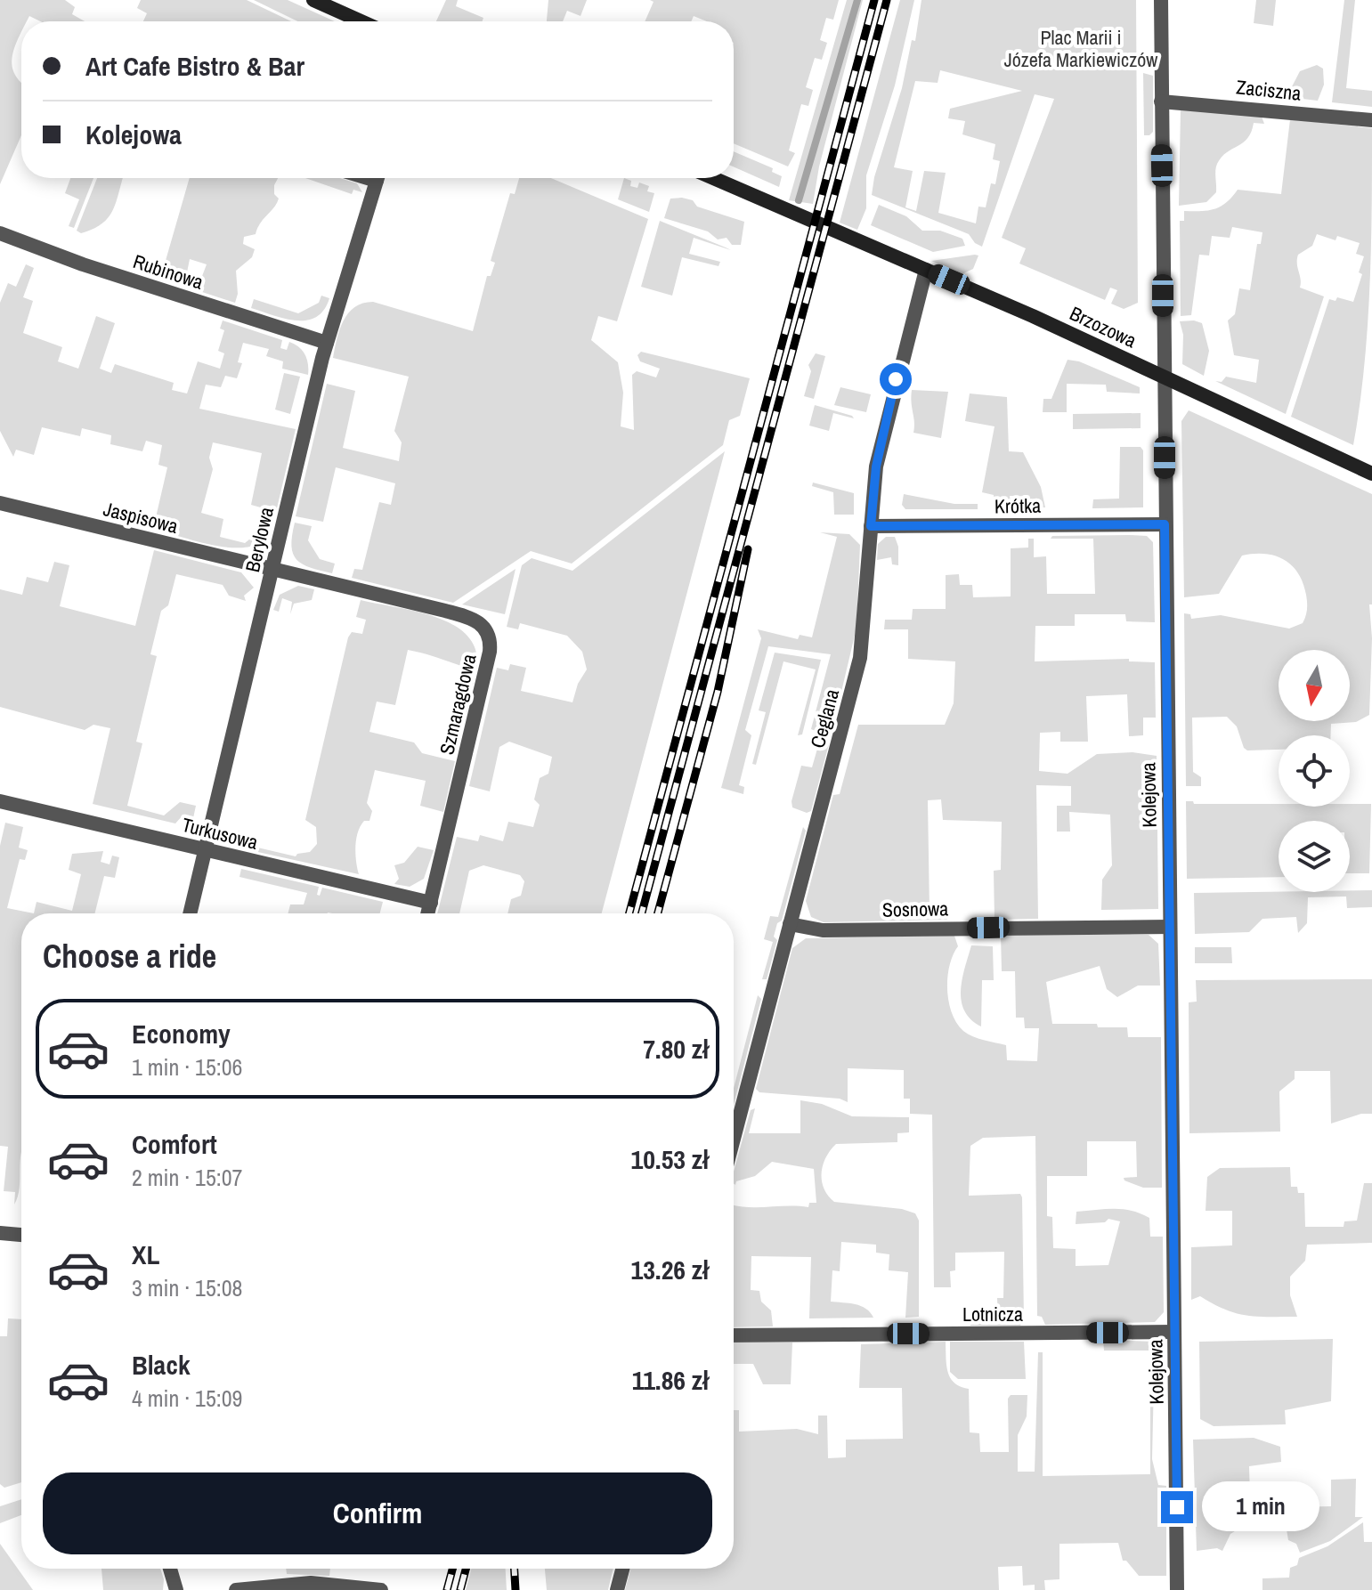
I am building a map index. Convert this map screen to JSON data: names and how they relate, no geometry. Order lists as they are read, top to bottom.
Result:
{
  "streets": {
    "street": [
      "Zaciszna",
      "Rubinowa",
      "Brzozowa",
      "Krótka",
      "Jaspisowa",
      "Berylowa",
      "Szmaragdowa",
      "Ceglana",
      "Kolejowa",
      "Turkusowa",
      "Sosnowa",
      "Lotnicza"
    ]
  },
  "crossings": [
    ["Zaciszna", "Kolejowa"],
    ["Rubinowa", "Berylowa"],
    ["Brzozowa", "Ceglana"],
    ["Brzozowa", "Kolejowa"],
    ["Krótka", "Ceglana"],
    ["Krótka", "Kolejowa"],
    ["Jaspisowa", "Berylowa"],
    ["Jaspisowa", "Szmaragdowa"],
    ["Berylowa", "Szmaragdowa"],
    ["Berylowa", "Turkusowa"],
    ["Szmaragdowa", "Turkusowa"],
    ["Ceglana", "Sosnowa"],
    ["Kolejowa", "Sosnowa"],
    ["Kolejowa", "Lotnicza"]
  ],
  "parks": ["Plac Marii i Józefa Markiewiczów"],
  "north": "bottom",
  "page": {
    "banner": ["Art Cafe Bistro & Bar", "Kolejowa"],
    "heading": "Choose a ride",
    "list": [
      {
        "name": "Economy",
        "note": "1 min · 15:06",
        "value": "7.80 zł"
      },
      {
        "name": "Comfort",
        "note": "2 min · 15:07",
        "value": "10.53 zł"
      },
      {
        "name": "XL",
        "note": "3 min · 15:08",
        "value": "13.26 zł"
      },
      {
        "name": "Black",
        "note": "4 min · 15:09",
        "value": "11.86 zł"
      }
    ],
    "buttons": "Confirm",
    "bubble": "1 min"
  }
}
